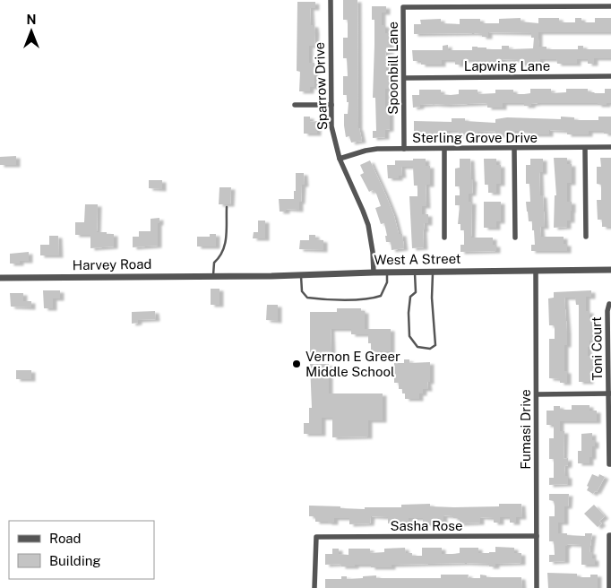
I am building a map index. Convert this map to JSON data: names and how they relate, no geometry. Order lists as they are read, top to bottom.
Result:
{
  "streets": {
    "street": [
      "Lapwing Lane",
      "Spoonbill Lane",
      "Sparrow Drive",
      "Sterling Grove Drive",
      "West A Street",
      "Harvey Road",
      "Toni Court",
      "Fumasi Drive",
      "Sasha Rose"
    ]
  },
  "crossings": [
    ["Lapwing Lane", "Spoonbill Lane"],
    ["Spoonbill Lane", "Sterling Grove Drive"],
    ["Sparrow Drive", "Sterling Grove Drive"],
    ["Sparrow Drive", "West A Street"],
    ["West A Street", "Harvey Road"],
    ["West A Street", "Fumasi Drive"],
    ["Fumasi Drive", "Sasha Rose"]
  ],
  "places": ["Vernon E Greer Middle School"],
  "legend": ["Road", "Building"],
  "north": "top"
}
